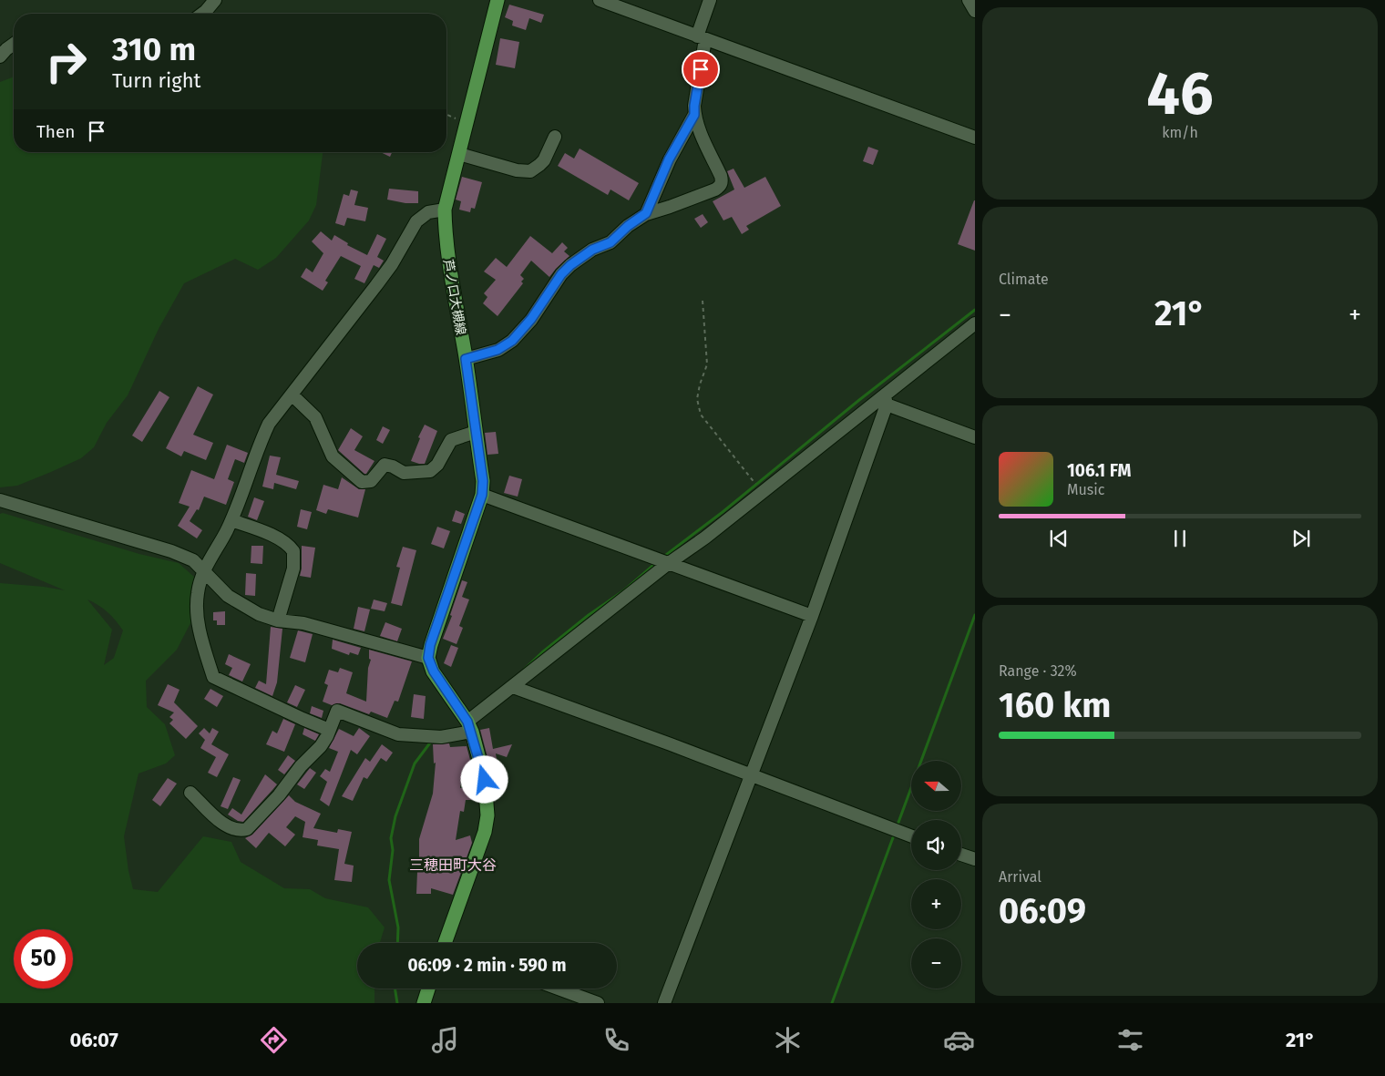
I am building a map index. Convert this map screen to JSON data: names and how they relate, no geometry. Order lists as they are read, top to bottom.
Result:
{
  "streets": {
    "main road": ["芦ノ口大槻線"]
  },
  "districts": ["三穂田町大谷"],
  "north": "left",
  "page": {
    "tile": [
      ["46", "km/h"],
      "Climate",
      ["Range · 32%", "160 km"],
      ["Arrival", "06:09"]
    ],
    "turn": ["310 m", "Turn right"],
    "then": "Then",
    "heat": ["−", "21°", "+"],
    "song": ["106.1 FM", "Music"],
    "map_buttons": ["+", "−"],
    "limit": "50",
    "trip": "06:09 · 2 min · 590 m",
    "tabs": ["06:07", "21°"]
  }
}
